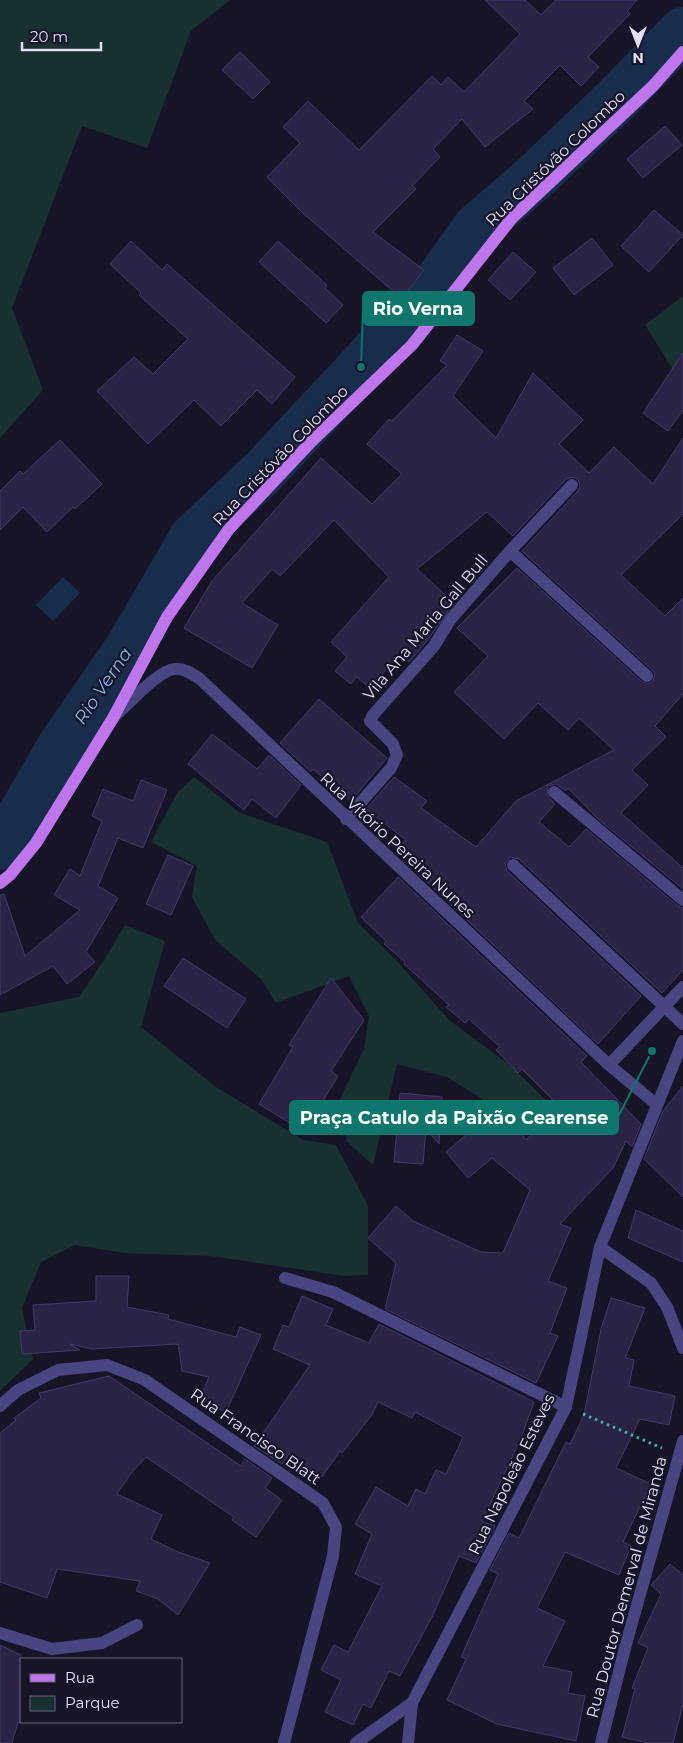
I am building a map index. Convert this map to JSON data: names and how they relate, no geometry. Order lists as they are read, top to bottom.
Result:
{
  "streets": {
    "main road": ["Rua Cristóvão Colombo"],
    "street": [
      "Vila Ana Maria Gall Bull",
      "Rua Vitório Pereira Nunes",
      "Rua Francisco Blatt",
      "Rua Napoleão Esteves",
      "Rua Doutor Demerval de Miranda"
    ]
  },
  "crossings": [
    ["Rua Cristóvão Colombo", "Rua Vitório Pereira Nunes"],
    ["Vila Ana Maria Gall Bull", "Rua Vitório Pereira Nunes"],
    ["Rua Vitório Pereira Nunes", "Rua Napoleão Esteves"]
  ],
  "water": ["Rio Verna"],
  "places": ["Rio Verna", "Praça Catulo da Paixão Cearense"],
  "legend": ["Rua", "Parque"],
  "scale_bar": "20 m",
  "north": "bottom"
}
